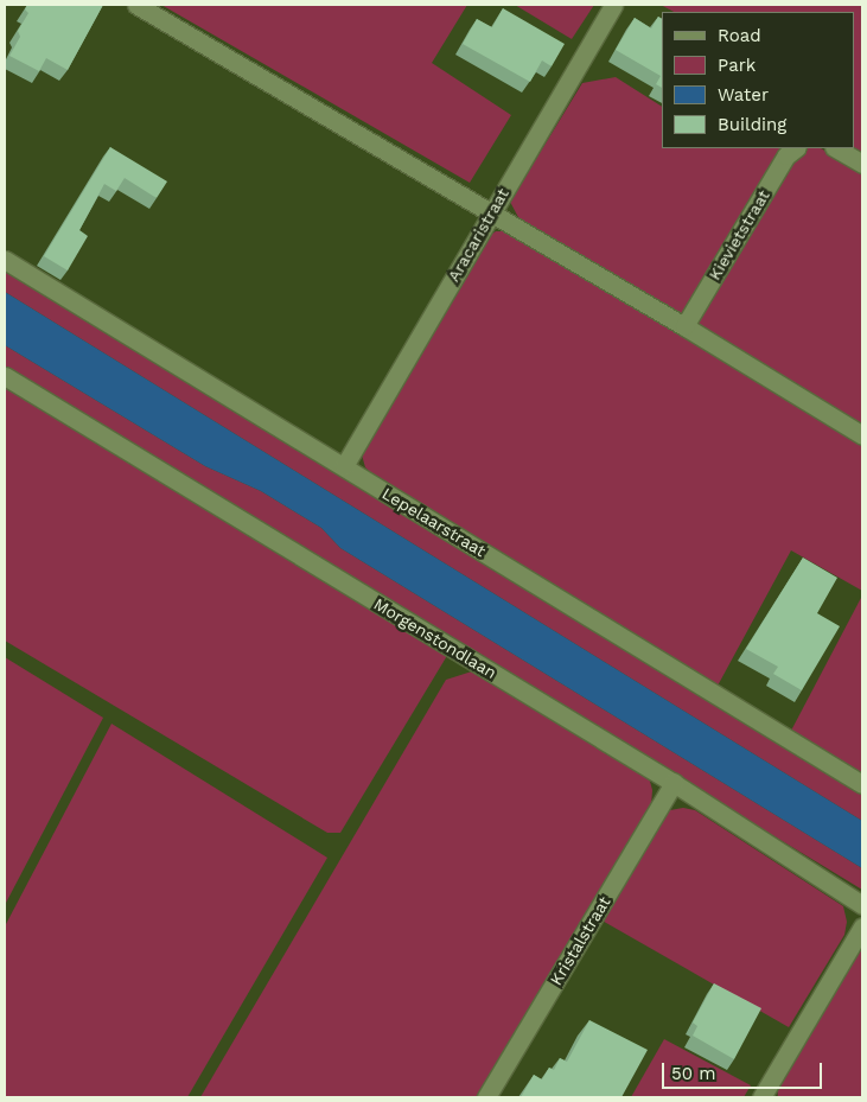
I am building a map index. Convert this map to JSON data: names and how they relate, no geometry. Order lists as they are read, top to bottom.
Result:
{
  "streets": {
    "street": [
      "Aracaristraat",
      "Kievietstraat",
      "Lepelaarstraat",
      "Morgenstondlaan",
      "Kristalstraat"
    ]
  },
  "crossings": [
    ["Aracaristraat", "Lepelaarstraat"],
    ["Morgenstondlaan", "Kristalstraat"]
  ],
  "legend": [
    "Road",
    "Park",
    "Water",
    "Building"
  ],
  "scale_bar": "50 m"
}
